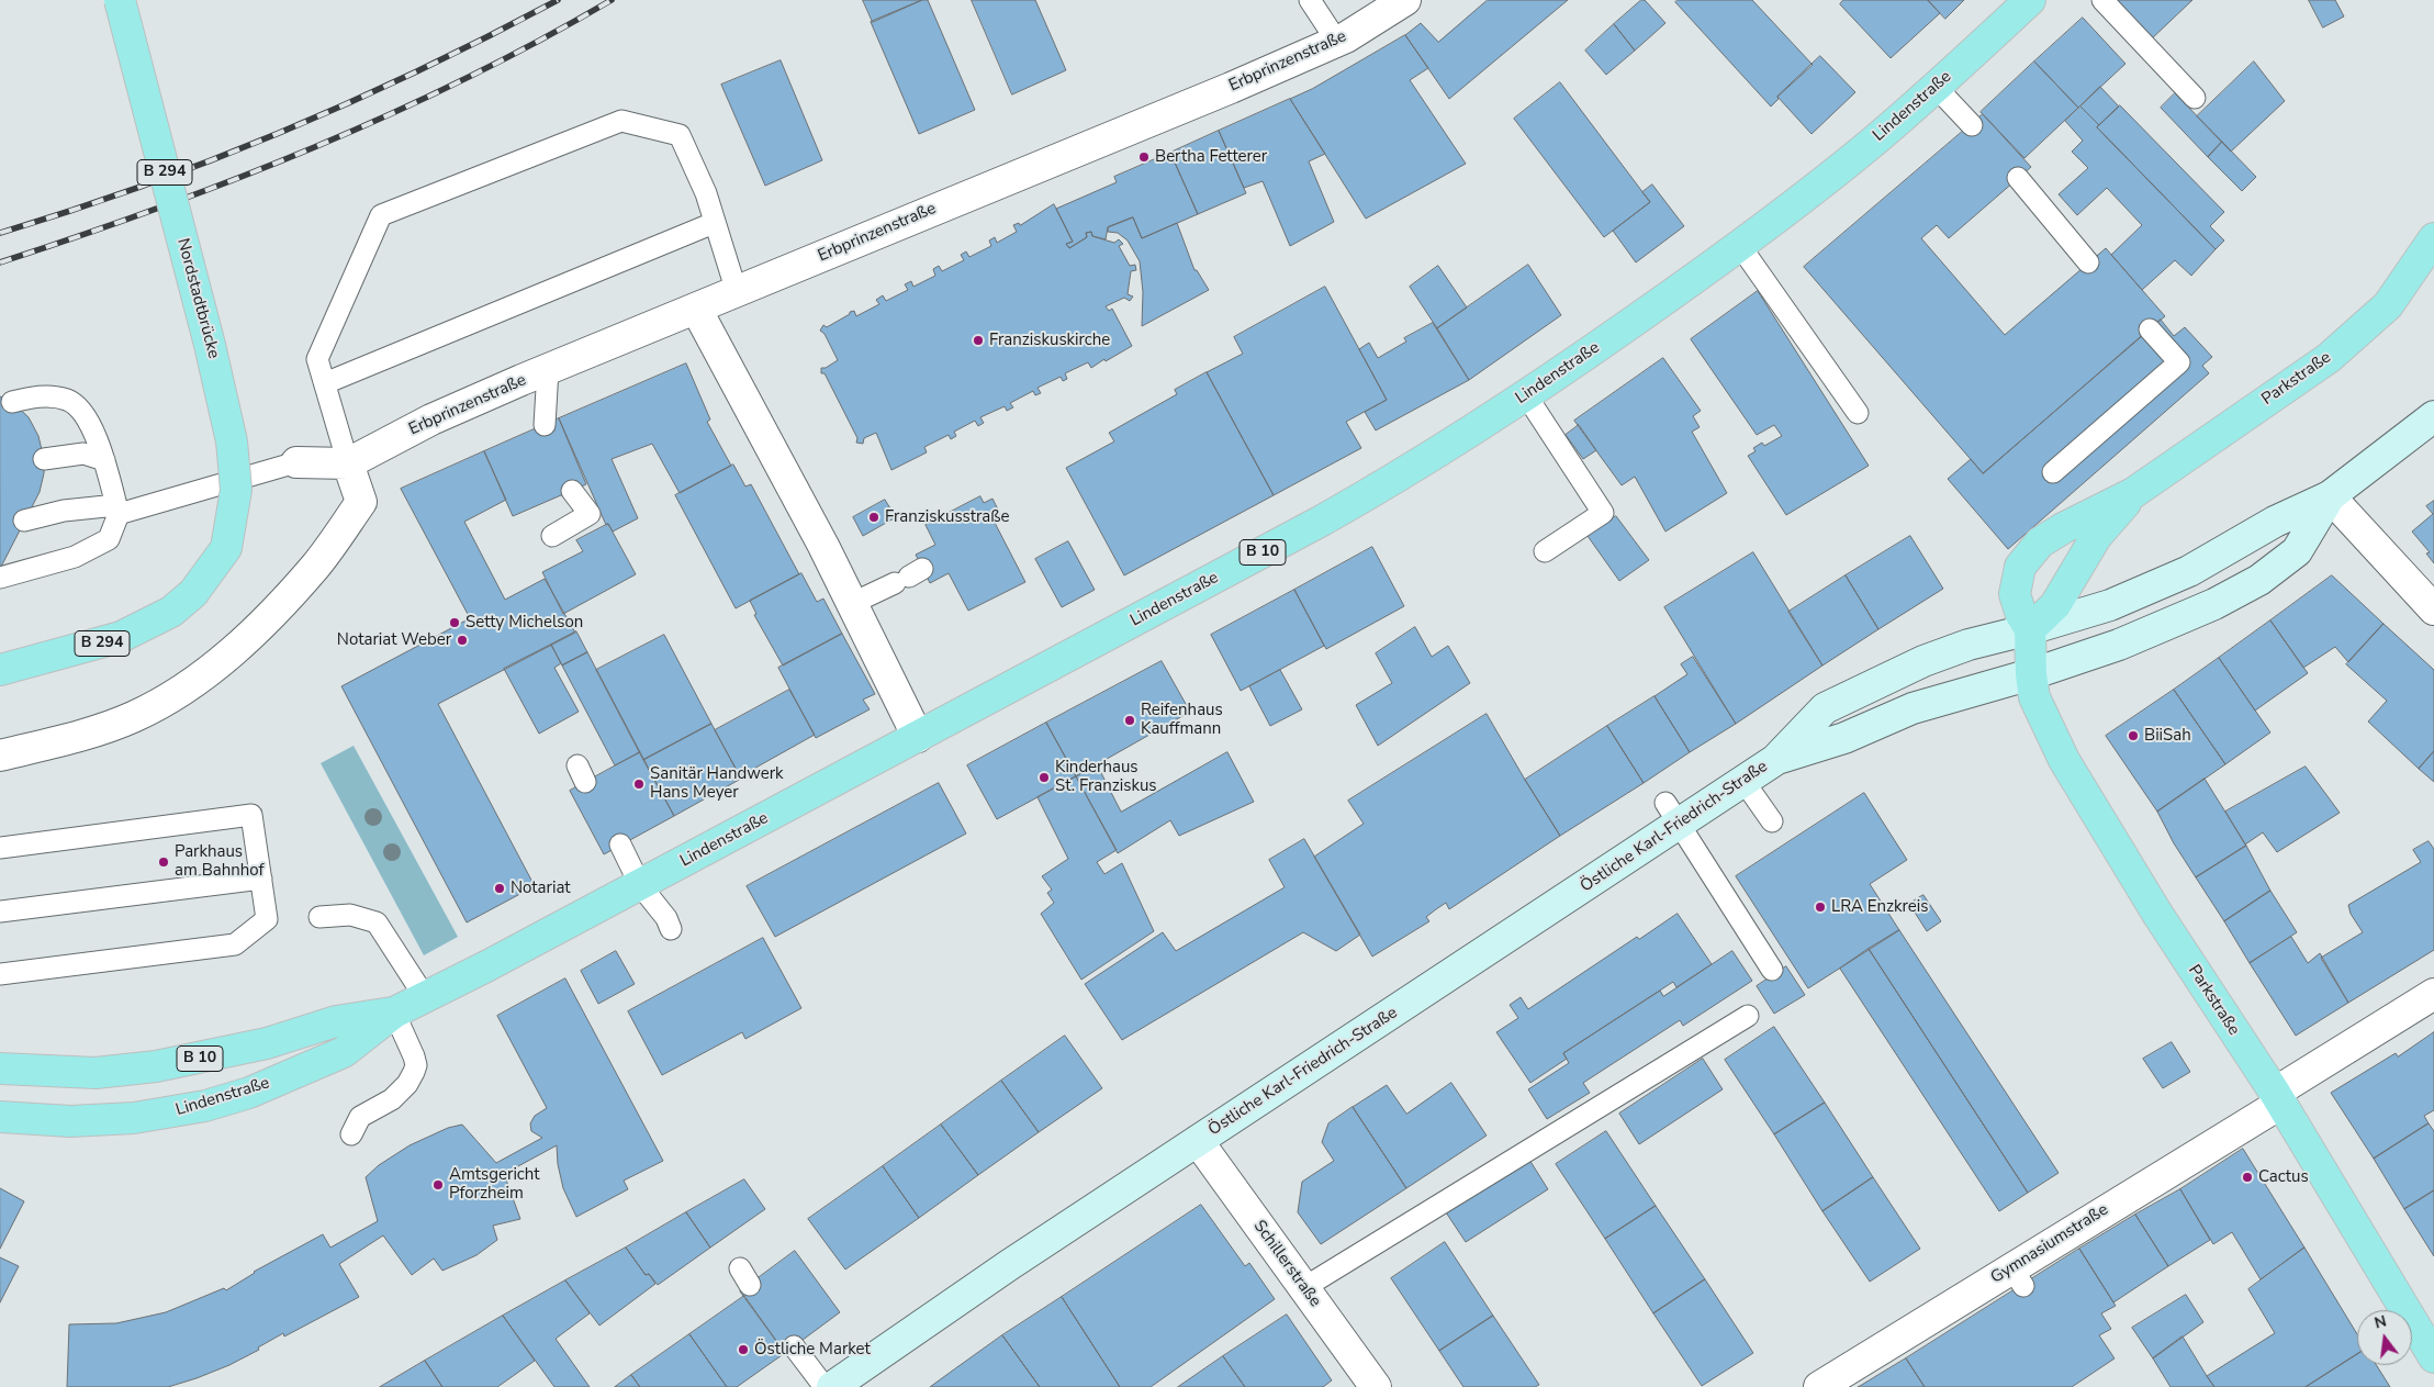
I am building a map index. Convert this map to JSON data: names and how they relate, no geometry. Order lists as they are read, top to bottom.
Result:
{
  "streets": {
    "main road": [
      "Lindenstraße",
      "B 294",
      "Nordstadtbrücke",
      "Parkstraße",
      "B 10",
      "Östliche Karl-Friedrich-Straße"
    ],
    "street": ["Erbprinzenstraße", "Gymnasiumstraße", "Schillerstraße"]
  },
  "crossings": [
    ["Parkstraße", "Östliche Karl-Friedrich-Straße"],
    ["Parkstraße", "Gymnasiumstraße"],
    ["Östliche Karl-Friedrich-Straße", "Schillerstraße"]
  ],
  "places": [
    "Bertha Fetterer",
    "Franziskuskirche",
    "Franziskusstraße",
    "Setty Michelson",
    "Notariat Weber",
    "Reifenhaus Kauffmann",
    "BiiSah",
    "Kinderhaus St. Franziskus",
    "Sanitär Handwerk Hans Meyer",
    "Parkhaus am Bahnhof",
    "Notariat",
    "LRA Enzkreis",
    "Cactus",
    "Amtsgericht Pforzheim",
    "Östliche Market"
  ],
  "north": "top"
}
